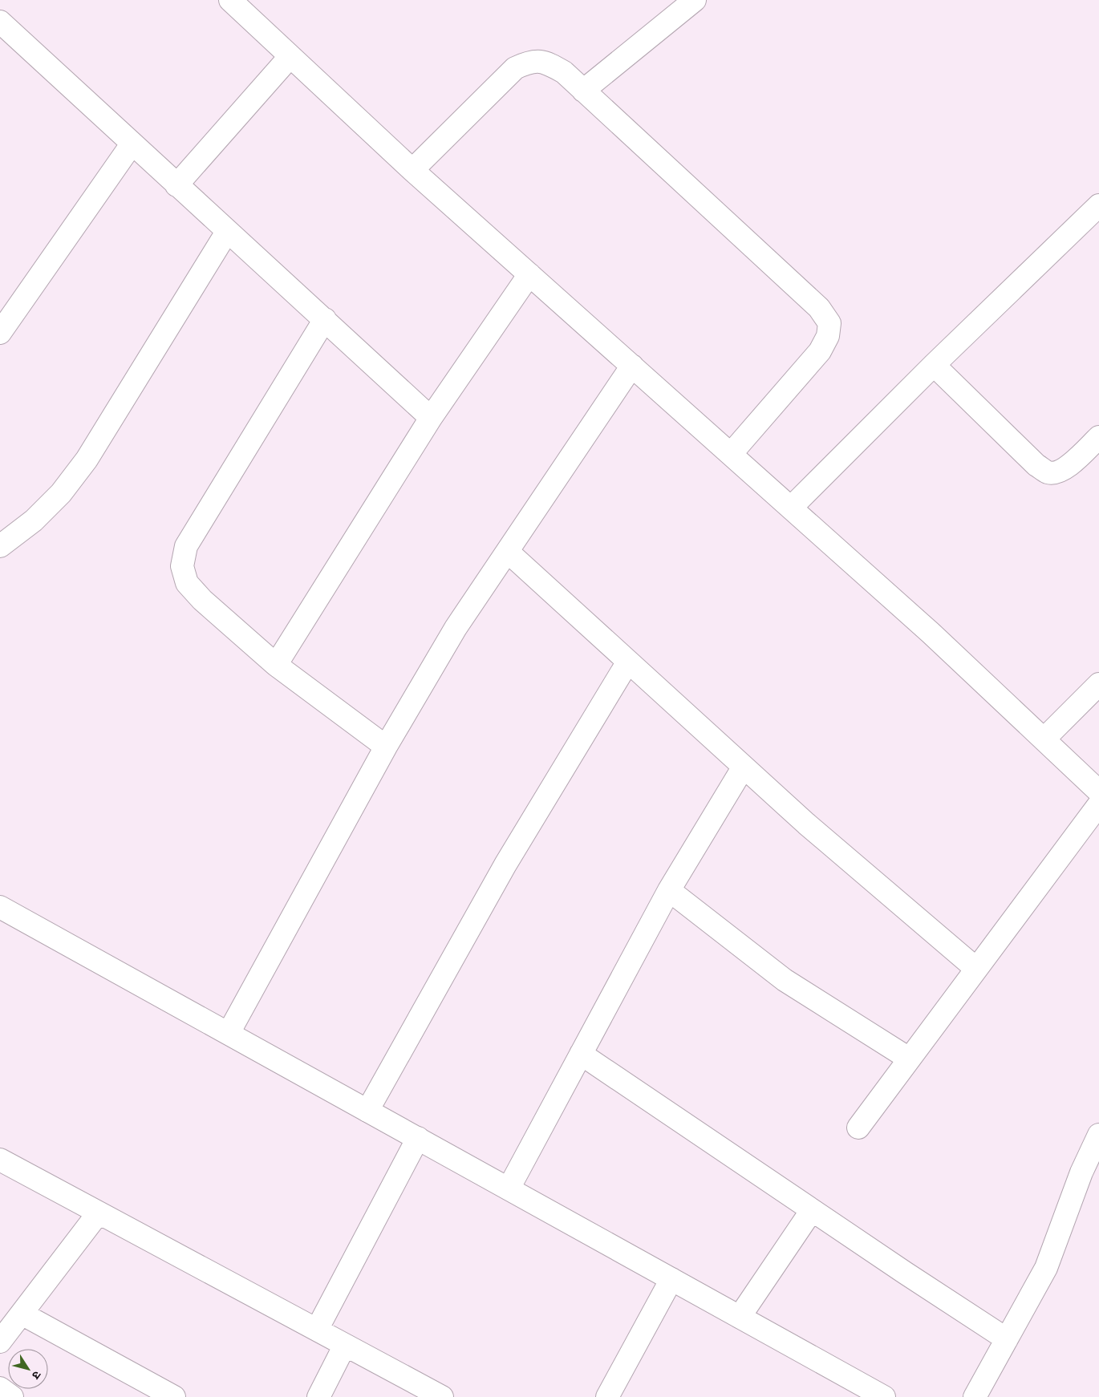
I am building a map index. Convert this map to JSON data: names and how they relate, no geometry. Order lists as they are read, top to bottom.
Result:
{
  "north": "bottom right"
}
